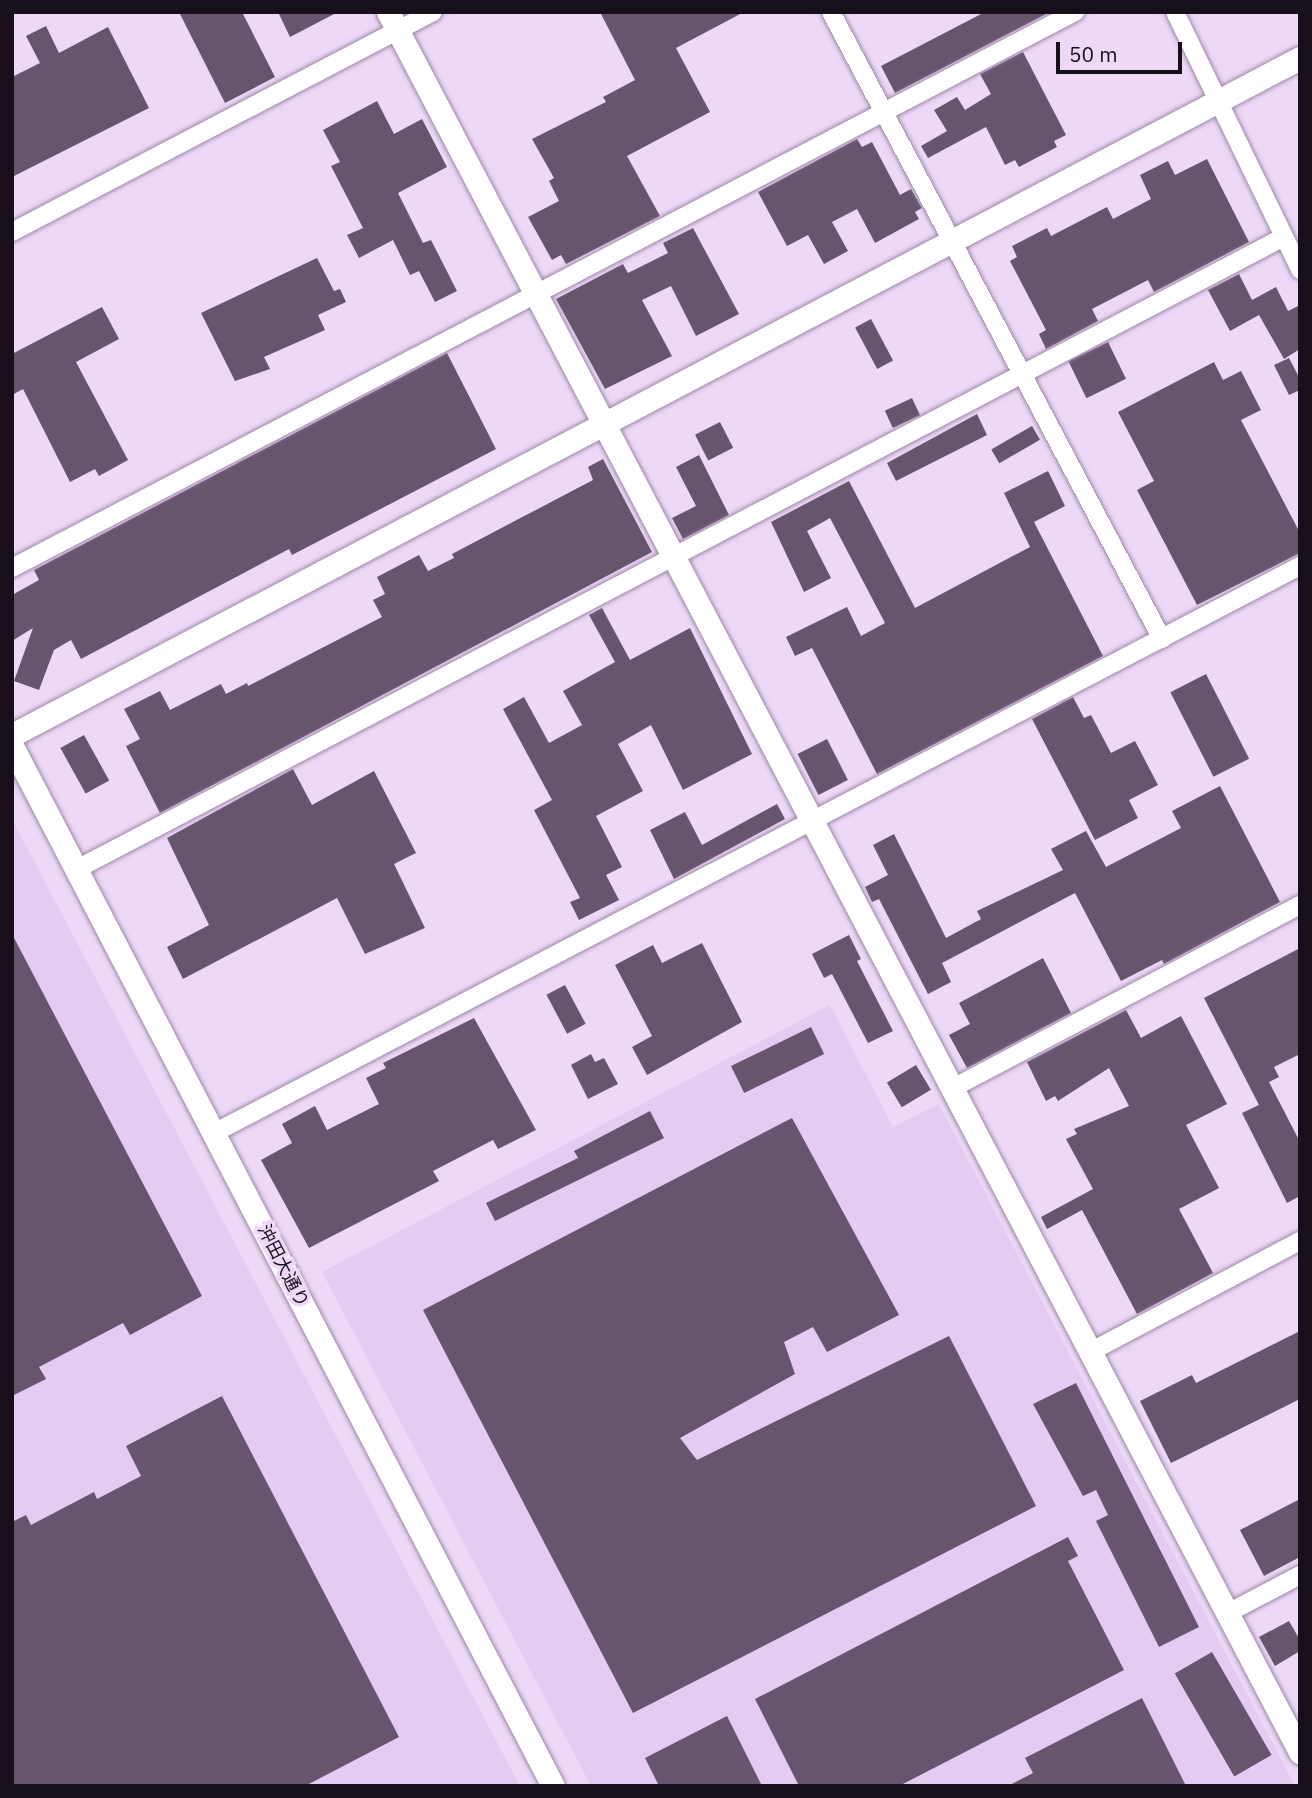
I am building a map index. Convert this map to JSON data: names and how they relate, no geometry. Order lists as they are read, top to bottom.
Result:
{
  "streets": {
    "street": ["沖田大通り"]
  },
  "scale_bar": "50 m"
}
